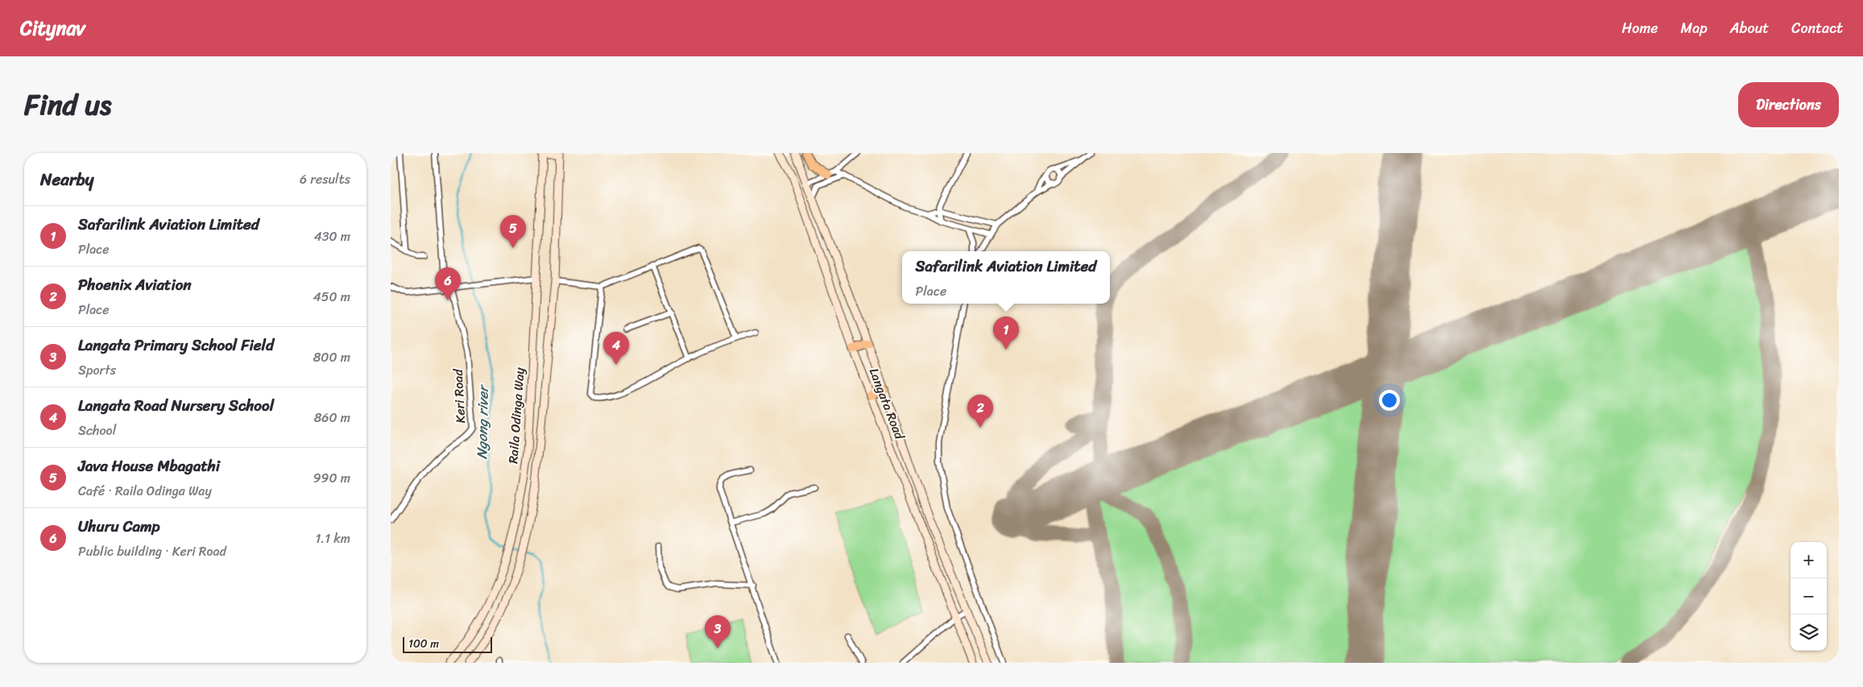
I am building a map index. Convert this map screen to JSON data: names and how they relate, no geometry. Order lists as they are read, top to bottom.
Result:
{
  "streets": {
    "main road": ["Langata Road", "Raila Odinga Way"],
    "street": ["Keri Road"]
  },
  "water": ["Ngong river"],
  "scale_bar": "100 m",
  "page": {
    "header": "Citynav",
    "nav": [
      "Home",
      "Map",
      "About",
      "Contact"
    ],
    "title": "Find us",
    "buttons": "Directions",
    "heading": ["Nearby", "6 results"],
    "list": [
      {
        "mark": "1",
        "name": "Safarilink Aviation Limited",
        "note": "Place",
        "value": "430 m"
      },
      {
        "mark": "2",
        "name": "Phoenix Aviation",
        "note": "Place",
        "value": "450 m"
      },
      {
        "mark": "3",
        "name": "Langata Primary School Field",
        "note": "Sports",
        "value": "800 m"
      },
      {
        "mark": "4",
        "name": "Langata Road Nursery School",
        "note": "School",
        "value": "860 m"
      },
      {
        "mark": "5",
        "name": "Java House Mbagathi",
        "note": "Café · Raila Odinga Way",
        "value": "990 m"
      },
      {
        "mark": "6",
        "name": "Uhuru Camp",
        "note": "Public building · Keri Road",
        "value": "1.1 km"
      }
    ],
    "pins": [
      "5",
      "6",
      "1",
      "4",
      "2",
      "3"
    ],
    "popup": ["Safarilink Aviation Limited", "Place"],
    "map_buttons": ["+", "−"],
    "scale": "100 m"
  }
}
